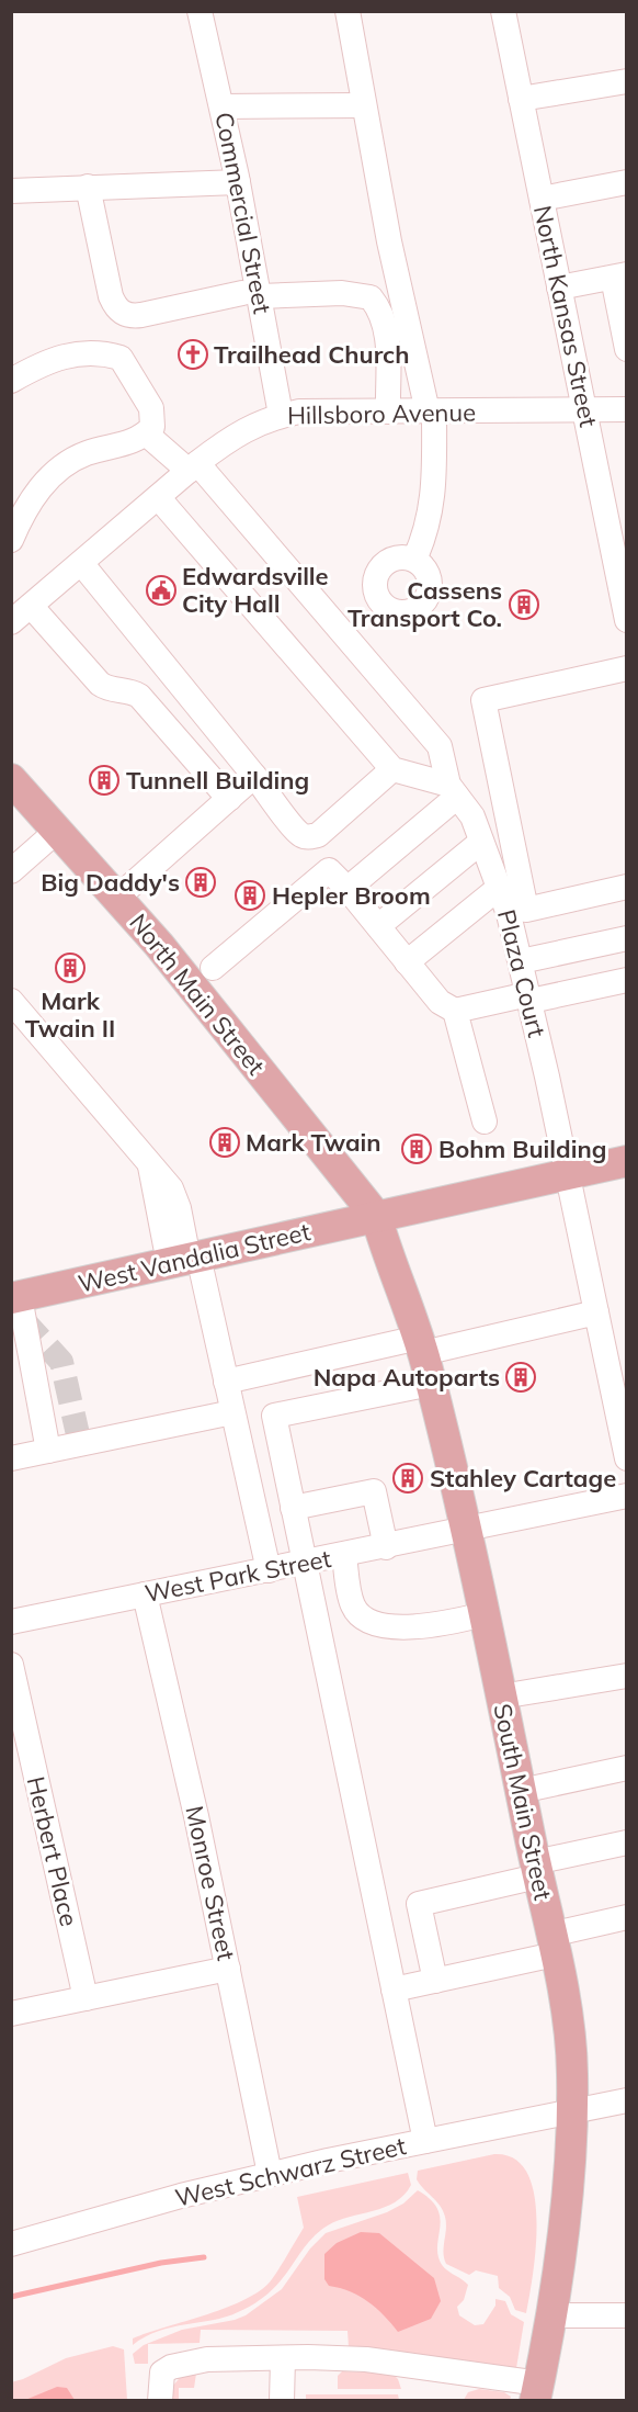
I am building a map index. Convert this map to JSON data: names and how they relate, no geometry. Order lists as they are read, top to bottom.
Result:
{
  "streets": {
    "main road": ["North Main Street", "West Vandalia Street", "South Main Street"],
    "street": [
      "Commercial Street",
      "North Kansas Street",
      "Hillsboro Avenue",
      "Plaza Court",
      "West Park Street",
      "Herbert Place",
      "Monroe Street",
      "West Schwarz Street"
    ]
  },
  "crossings": [
    ["Commercial Street", "Hillsboro Avenue"],
    ["North Kansas Street", "Hillsboro Avenue"],
    ["Plaza Court", "West Vandalia Street"],
    ["North Main Street", "West Vandalia Street"],
    ["North Main Street", "South Main Street"],
    ["West Vandalia Street", "South Main Street"],
    ["West Park Street", "South Main Street"],
    ["West Park Street", "Monroe Street"],
    ["South Main Street", "West Schwarz Street"],
    ["Monroe Street", "West Schwarz Street"]
  ],
  "places": {
    "church": ["Trailhead Church"],
    "public building": ["Edwardsville City Hall"],
    "building": [
      "Cassens Transport Co.",
      "Tunnell Building",
      "Big Daddy's",
      "Hepler Broom",
      "Mark Twain II",
      "Mark Twain",
      "Bohm Building",
      "Napa Autoparts",
      "Stahley Cartage"
    ]
  }
}
